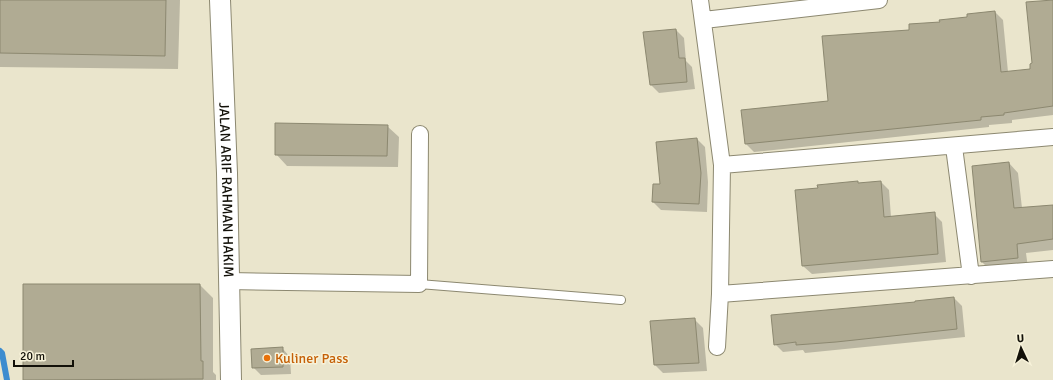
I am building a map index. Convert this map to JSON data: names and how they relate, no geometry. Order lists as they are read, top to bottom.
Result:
{
  "streets": {
    "street": ["JALAN ARIF RAHMAN HAKIM"]
  },
  "places": ["Kuliner Pass"],
  "scale_bar": "20 m",
  "north": "top"
}
